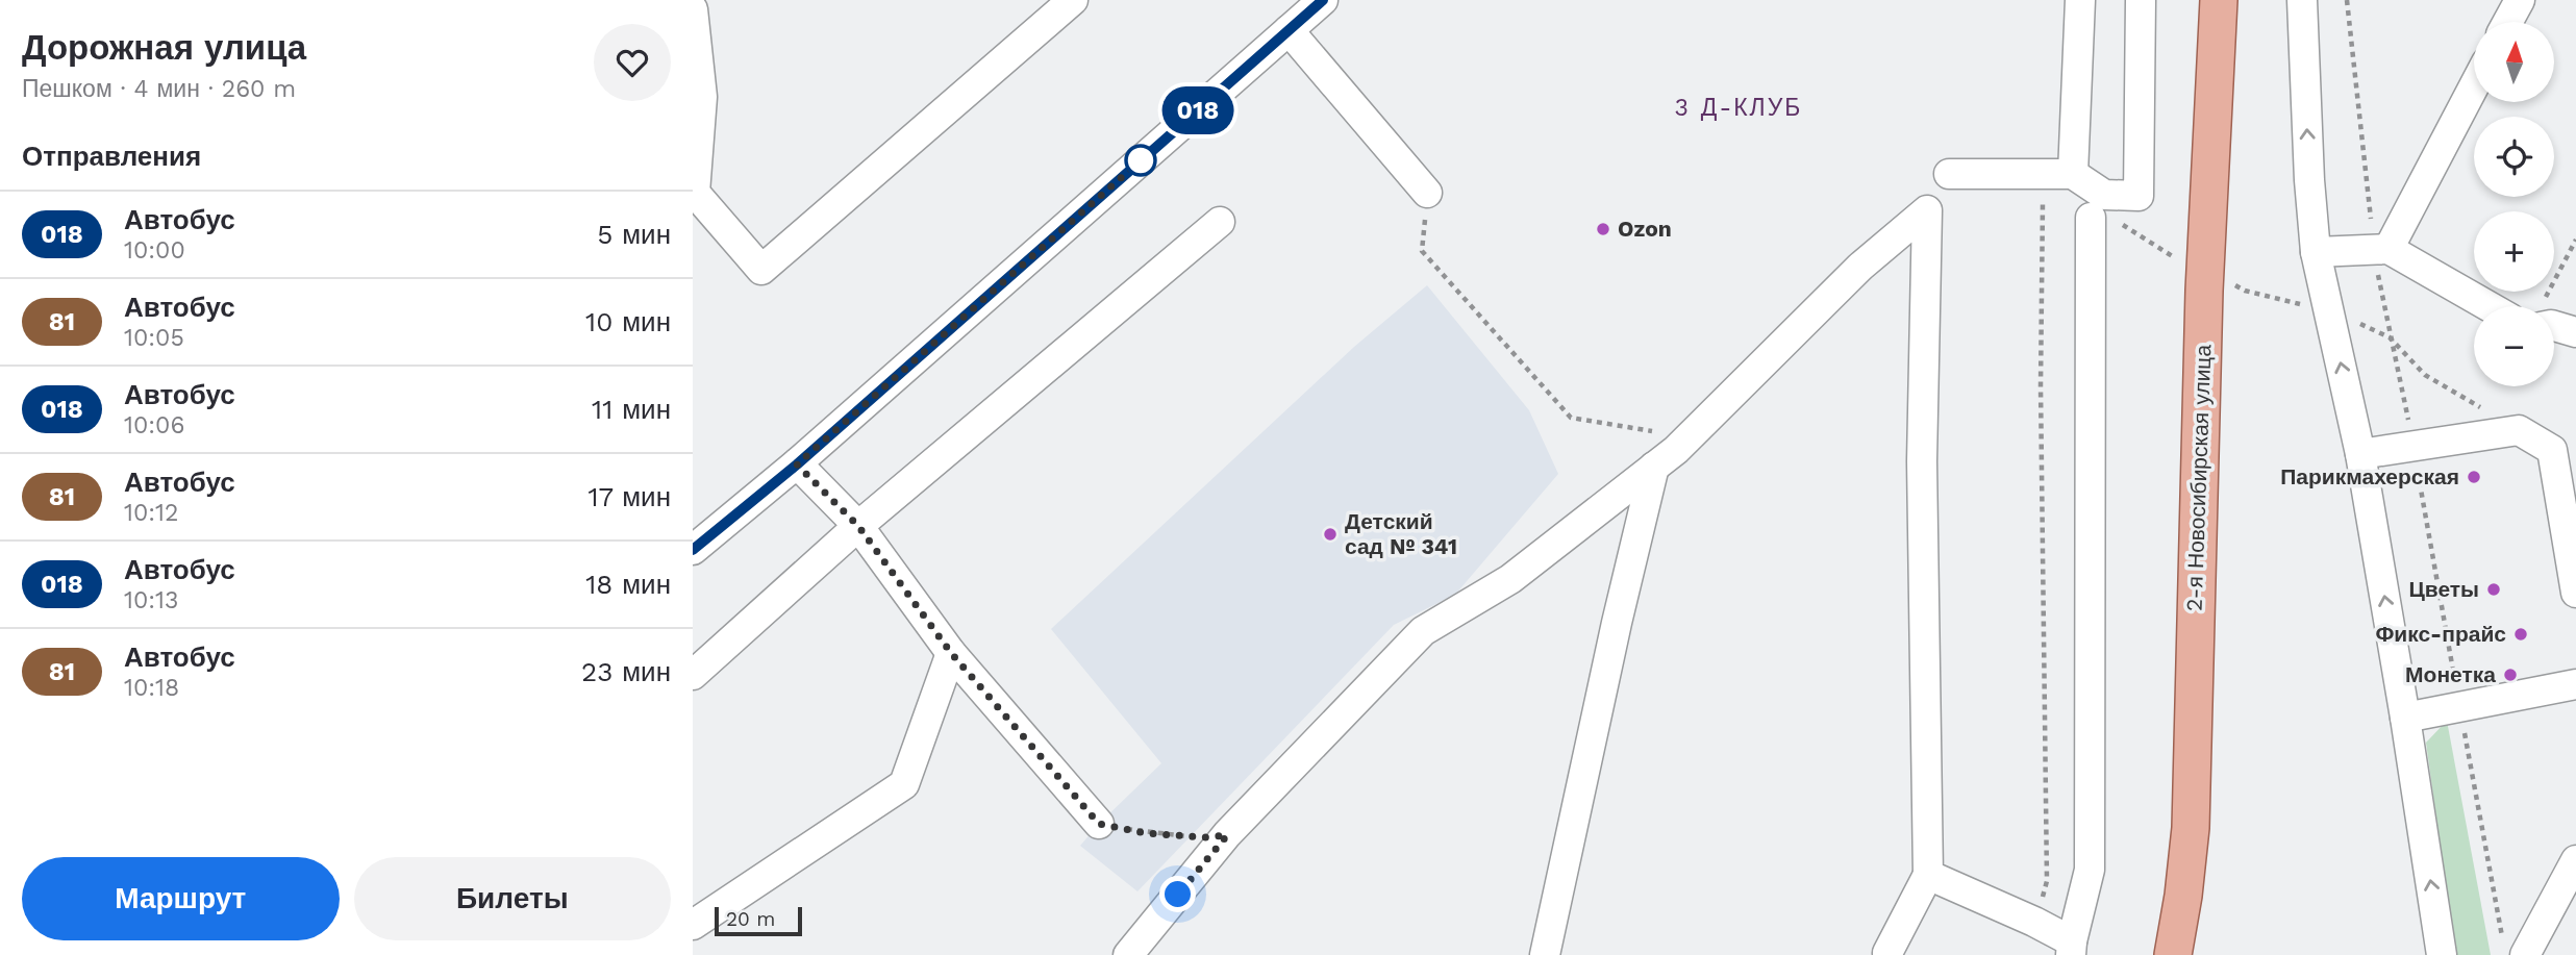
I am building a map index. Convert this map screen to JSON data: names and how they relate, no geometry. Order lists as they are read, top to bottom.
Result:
{
  "streets": {
    "main road": ["2-я Новосибирская улица"]
  },
  "districts": ["3 Д-КЛУБ"],
  "places": [
    "Ozon",
    "Парикмахерская",
    "Детский сад № 341",
    "Цветы",
    "Фикс-прайс",
    "Монетка"
  ],
  "lines": ["bus line 018"],
  "scale_bar": "20 m",
  "north": "top",
  "page": {
    "heading": [
      ["Дорожная улица", "Пешком · 4 мин · 260 m"],
      "Отправления"
    ],
    "on_map": "018",
    "map_buttons": ["+", "−"],
    "list": [
      {
        "mark": "018",
        "name": "Автобус",
        "note": "10:00",
        "value": "5 мин"
      },
      {
        "mark": "81",
        "name": "Автобус",
        "note": "10:05",
        "value": "10 мин"
      },
      {
        "mark": "018",
        "name": "Автобус",
        "note": "10:06",
        "value": "11 мин"
      },
      {
        "mark": "81",
        "name": "Автобус",
        "note": "10:12",
        "value": "17 мин"
      },
      {
        "mark": "018",
        "name": "Автобус",
        "note": "10:13",
        "value": "18 мин"
      },
      {
        "mark": "81",
        "name": "Автобус",
        "note": "10:18",
        "value": "23 мин"
      }
    ],
    "buttons": ["Маршрут", "Билеты"],
    "scale": "20 m"
  }
}
